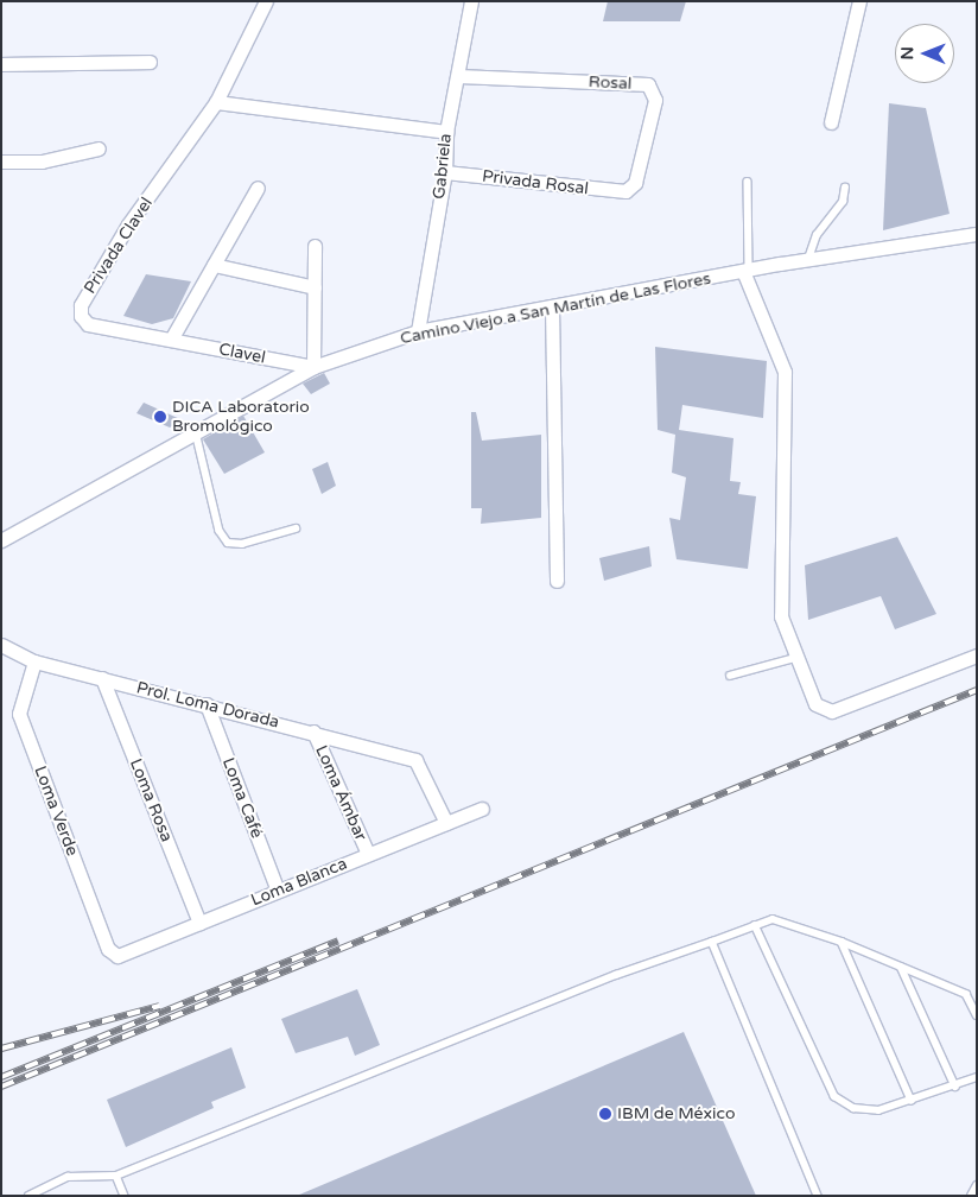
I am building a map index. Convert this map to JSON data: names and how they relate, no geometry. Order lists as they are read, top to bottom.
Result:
{
  "streets": {
    "street": [
      "Rosal",
      "Gabriela",
      "Privada Rosal",
      "Privada Clavel",
      "Camino Viejo a San Martín de Las Flores",
      "Clavel",
      "Prol. Loma Dorada",
      "Loma Ámbar",
      "Loma Café",
      "Loma Rosa",
      "Loma Verde",
      "Loma Blanca"
    ]
  },
  "crossings": [
    ["Rosal", "Gabriela"],
    ["Rosal", "Privada Rosal"],
    ["Gabriela", "Privada Rosal"],
    ["Gabriela", "Camino Viejo a San Martín de Las Flores"],
    ["Privada Clavel", "Clavel"],
    ["Camino Viejo a San Martín de Las Flores", "Clavel"],
    ["Prol. Loma Dorada", "Loma Ámbar"],
    ["Prol. Loma Dorada", "Loma Café"],
    ["Prol. Loma Dorada", "Loma Rosa"],
    ["Prol. Loma Dorada", "Loma Verde"],
    ["Prol. Loma Dorada", "Loma Blanca"],
    ["Loma Ámbar", "Loma Blanca"],
    ["Loma Café", "Loma Blanca"],
    ["Loma Rosa", "Loma Blanca"],
    ["Loma Verde", "Loma Blanca"]
  ],
  "places": ["DICA Laboratorio Bromológico", "IBM de México"],
  "north": "left"
}
